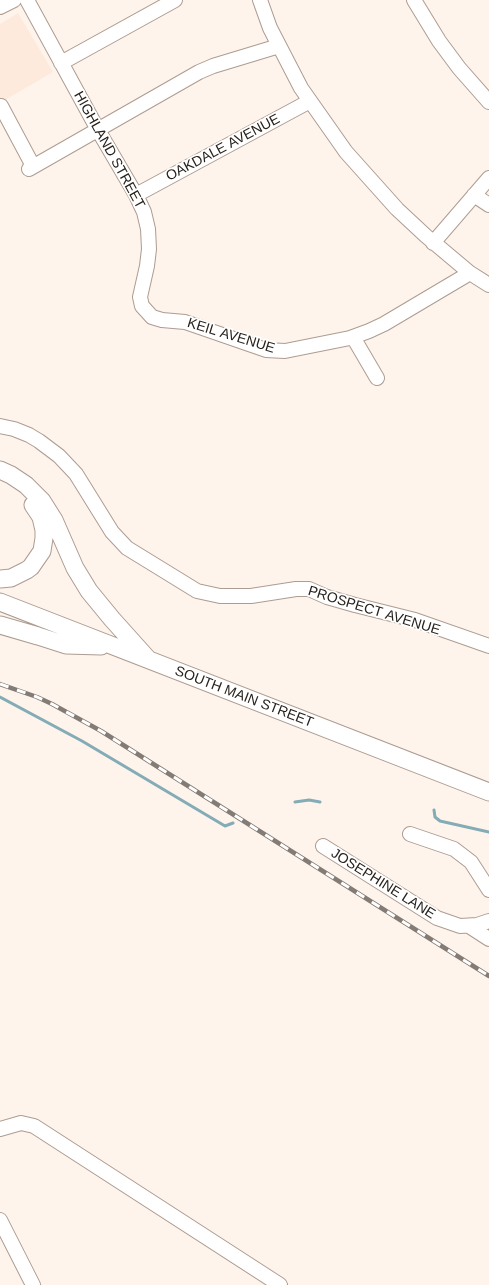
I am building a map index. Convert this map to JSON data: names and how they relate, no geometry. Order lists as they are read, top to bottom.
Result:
{
  "streets": {
    "main road": ["SOUTH MAIN STREET"],
    "street": [
      "OAKDALE AVENUE",
      "HIGHLAND STREET",
      "KEIL AVENUE",
      "PROSPECT AVENUE",
      "JOSEPHINE LANE"
    ]
  },
  "crossings": [
    ["OAKDALE AVENUE", "HIGHLAND STREET"],
    ["HIGHLAND STREET", "KEIL AVENUE"]
  ]
}
